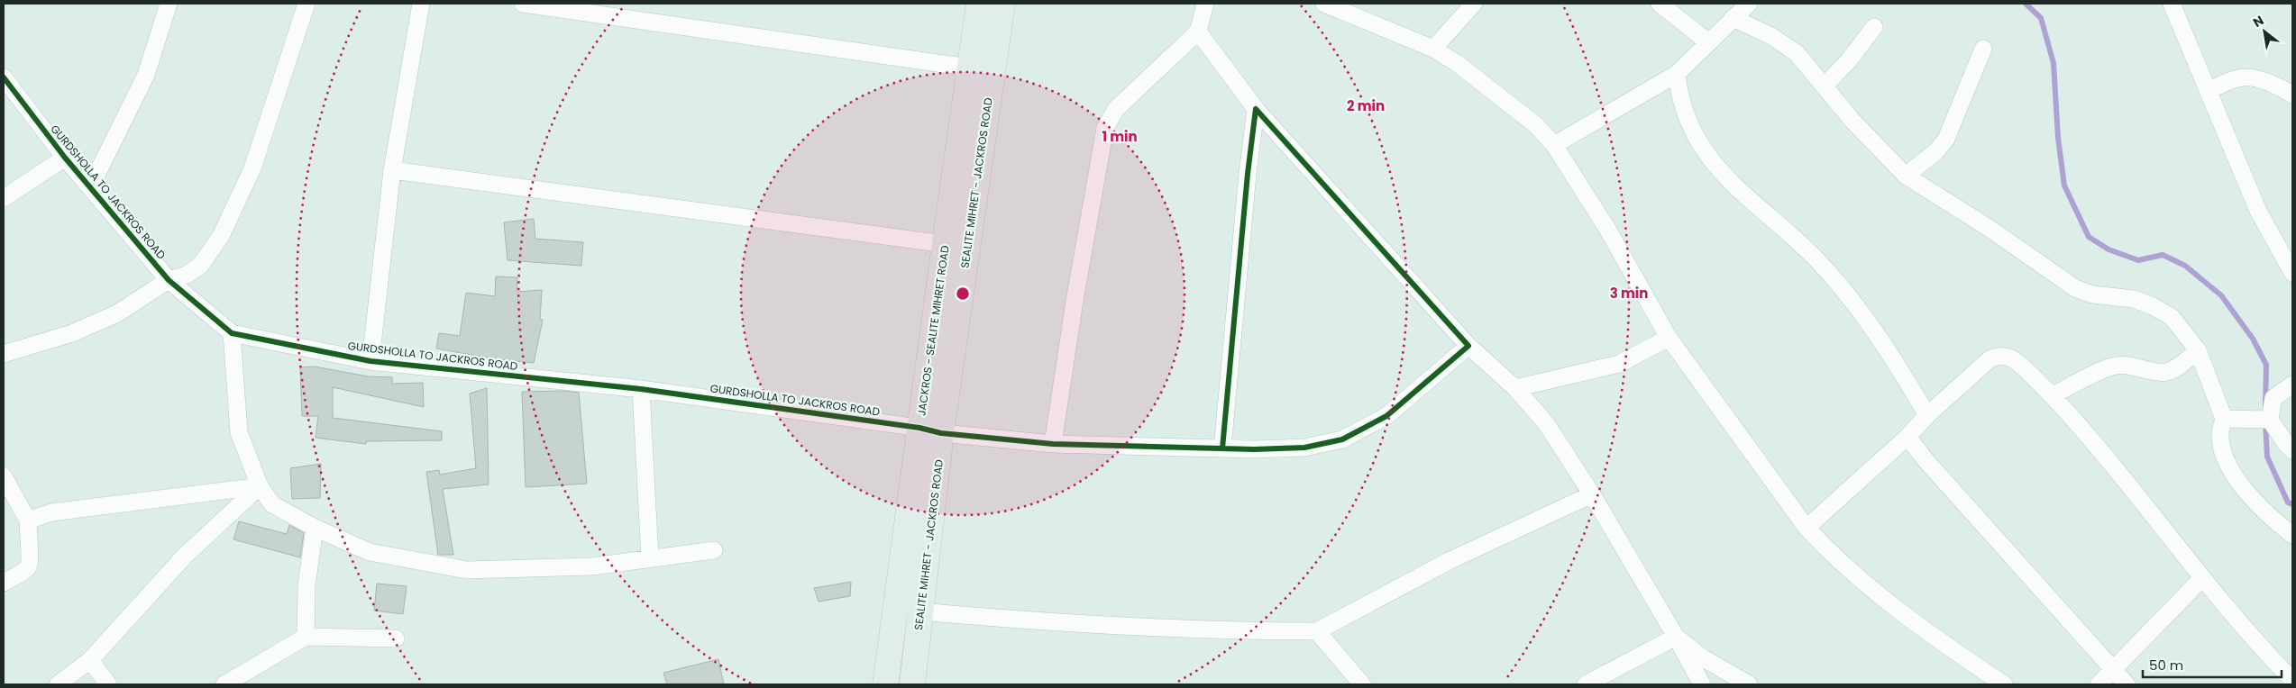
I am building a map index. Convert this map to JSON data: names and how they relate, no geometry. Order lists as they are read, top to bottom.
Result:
{
  "streets": {
    "main road": ["SEALITE MIHRET - JACKROS ROAD", "JACKROS - SEALITE MIHRET ROAD"],
    "street": ["GURDSHOLLA TO JACKROS ROAD"]
  },
  "crossings": [
    ["SEALITE MIHRET - JACKROS ROAD", "GURDSHOLLA TO JACKROS ROAD"],
    ["SEALITE MIHRET - JACKROS ROAD", "JACKROS - SEALITE MIHRET ROAD"],
    ["GURDSHOLLA TO JACKROS ROAD", "JACKROS - SEALITE MIHRET ROAD"]
  ],
  "scale_bar": "50 m",
  "north": "top left",
  "rings": ["2 min", "1 min", "3 min"]
}
